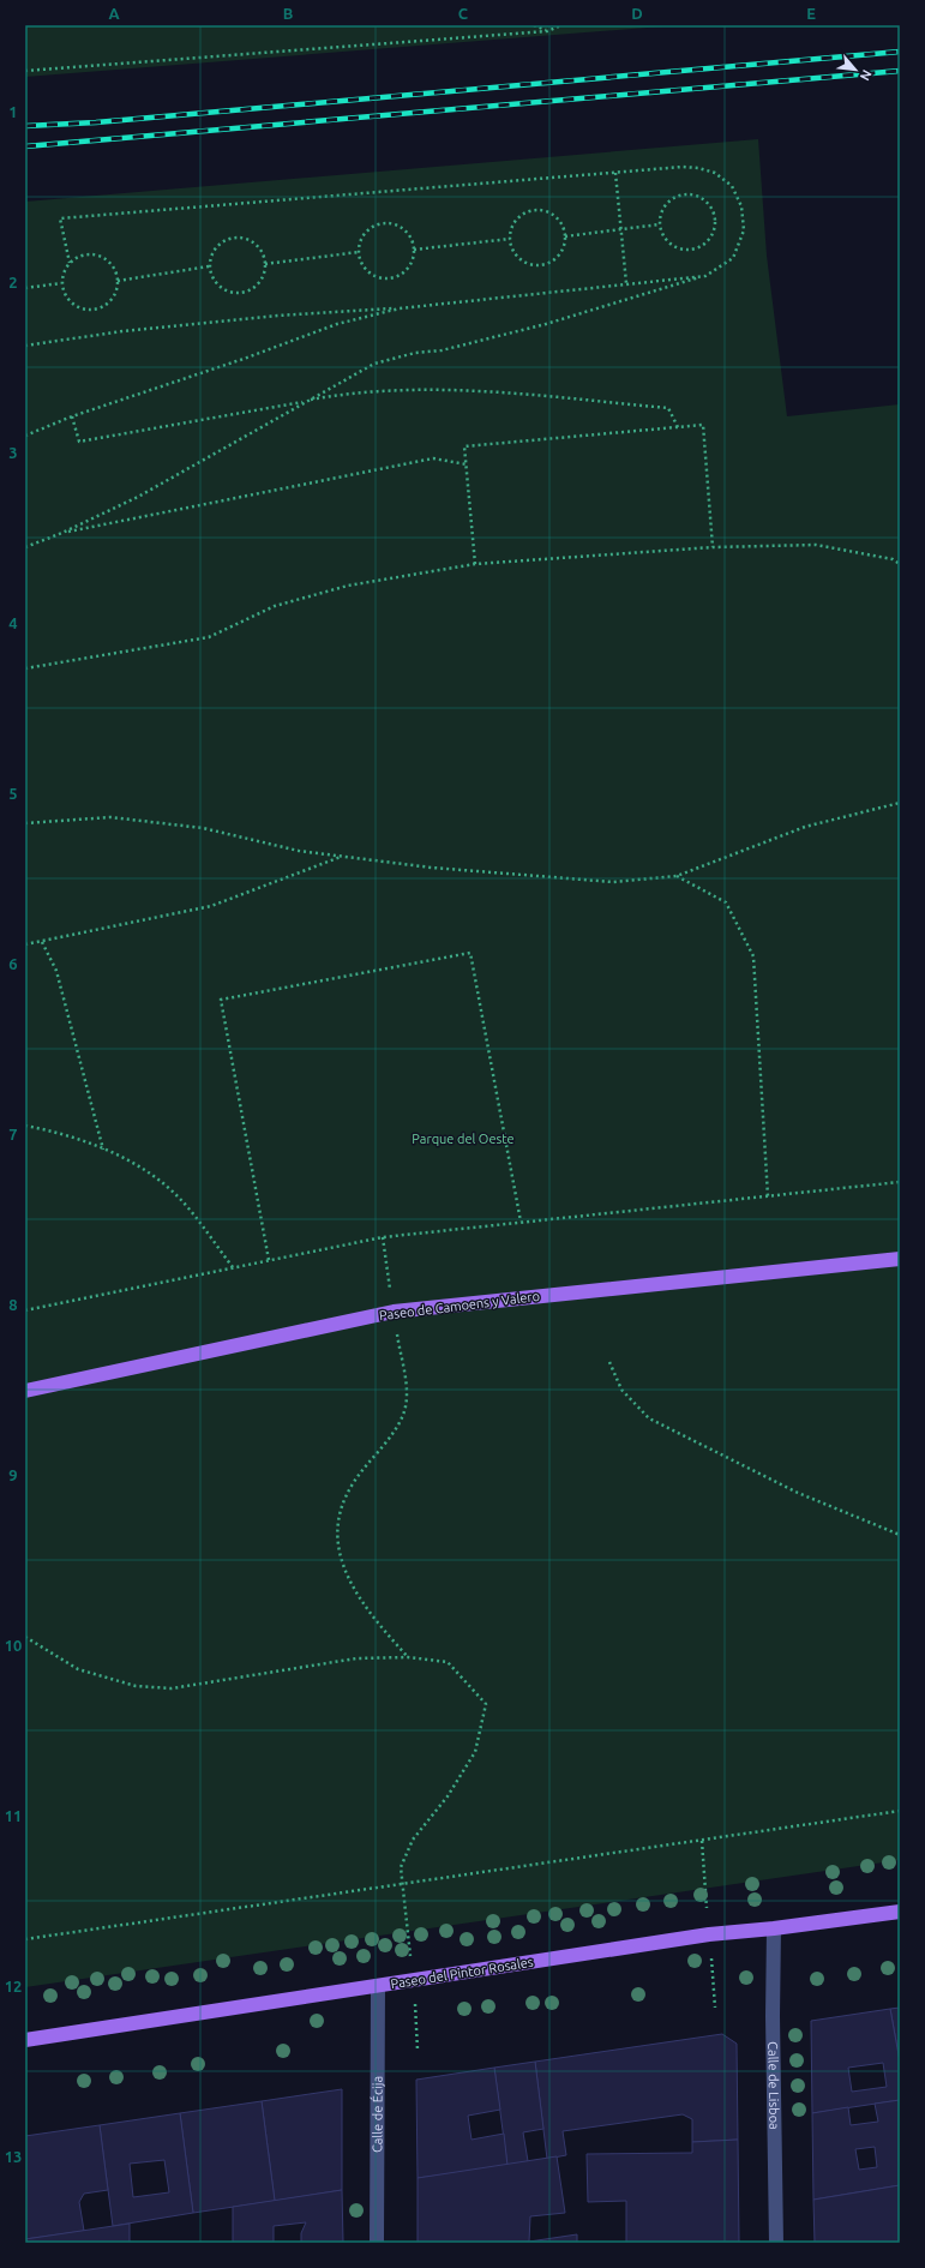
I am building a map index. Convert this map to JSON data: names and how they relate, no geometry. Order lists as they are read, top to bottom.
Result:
{
  "streets": {
    "main road": ["Paseo de Camoens y Valero", "Paseo del Pintor Rosales"],
    "street": ["Calle de Lisboa", "Calle de Écija"]
  },
  "crossings": [
    ["Paseo del Pintor Rosales", "Calle de Lisboa"],
    ["Paseo del Pintor Rosales", "Calle de Écija"]
  ],
  "parks": ["Parque del Oeste"],
  "north": "bottom right",
  "grid": {
    "columns": [
      "A",
      "B",
      "C",
      "D",
      "E"
    ],
    "rows": [
      "1",
      "2",
      "3",
      "4",
      "5",
      "6",
      "7",
      "8",
      "9",
      "10",
      "11",
      "12",
      "13"
    ]
  }
}
